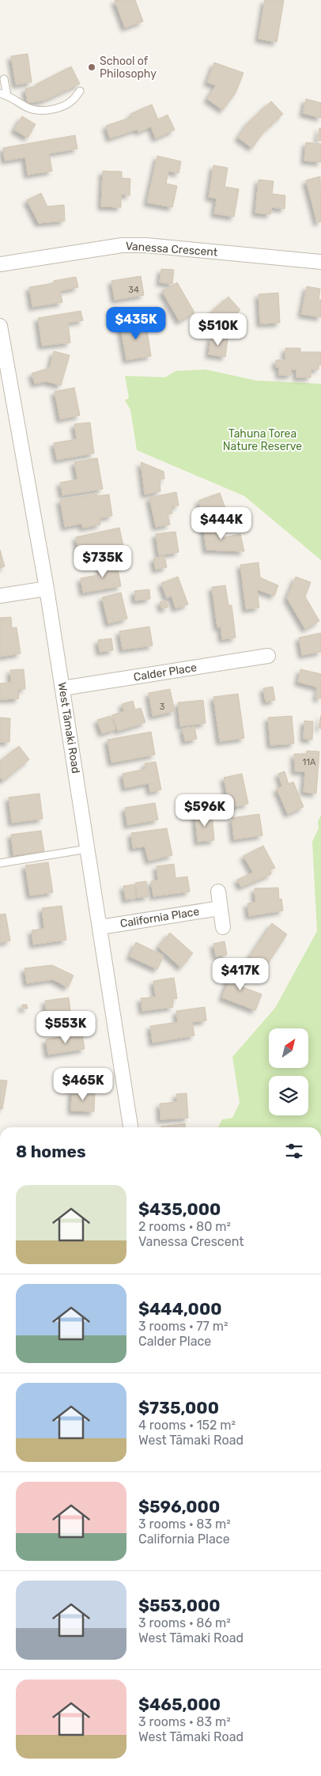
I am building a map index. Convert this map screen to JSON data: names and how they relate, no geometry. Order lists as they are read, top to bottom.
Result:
{
  "streets": {
    "street": [
      "Vanessa Crescent",
      "Calder Place",
      "West Tāmaki Road",
      "California Place"
    ]
  },
  "crossings": [
    ["Calder Place", "West Tāmaki Road"],
    ["West Tāmaki Road", "California Place"]
  ],
  "parks": ["Tahuna Torea Nature Reserve"],
  "places": ["School of Philosophy"],
  "house_numbers": ["34", "3", "11A"],
  "north": "top right",
  "page": {
    "price": [
      "$435K",
      "$510K",
      "$444K",
      "$735K",
      "$596K",
      "$417K",
      "$553K",
      "$465K"
    ],
    "heading": "8 homes",
    "list": [
      {
        "name": "$435,000",
        "note": "2 rooms · 80 m² · Vanessa Crescent"
      },
      {
        "name": "$444,000",
        "note": "3 rooms · 77 m² · Calder Place"
      },
      {
        "name": "$735,000",
        "note": "4 rooms · 152 m² · West Tāmaki Road"
      },
      {
        "name": "$596,000",
        "note": "3 rooms · 83 m² · California Place"
      },
      {
        "name": "$553,000",
        "note": "3 rooms · 86 m² · West Tāmaki Road"
      },
      {
        "name": "$465,000",
        "note": "3 rooms · 83 m² · West Tāmaki Road"
      }
    ]
  }
}
